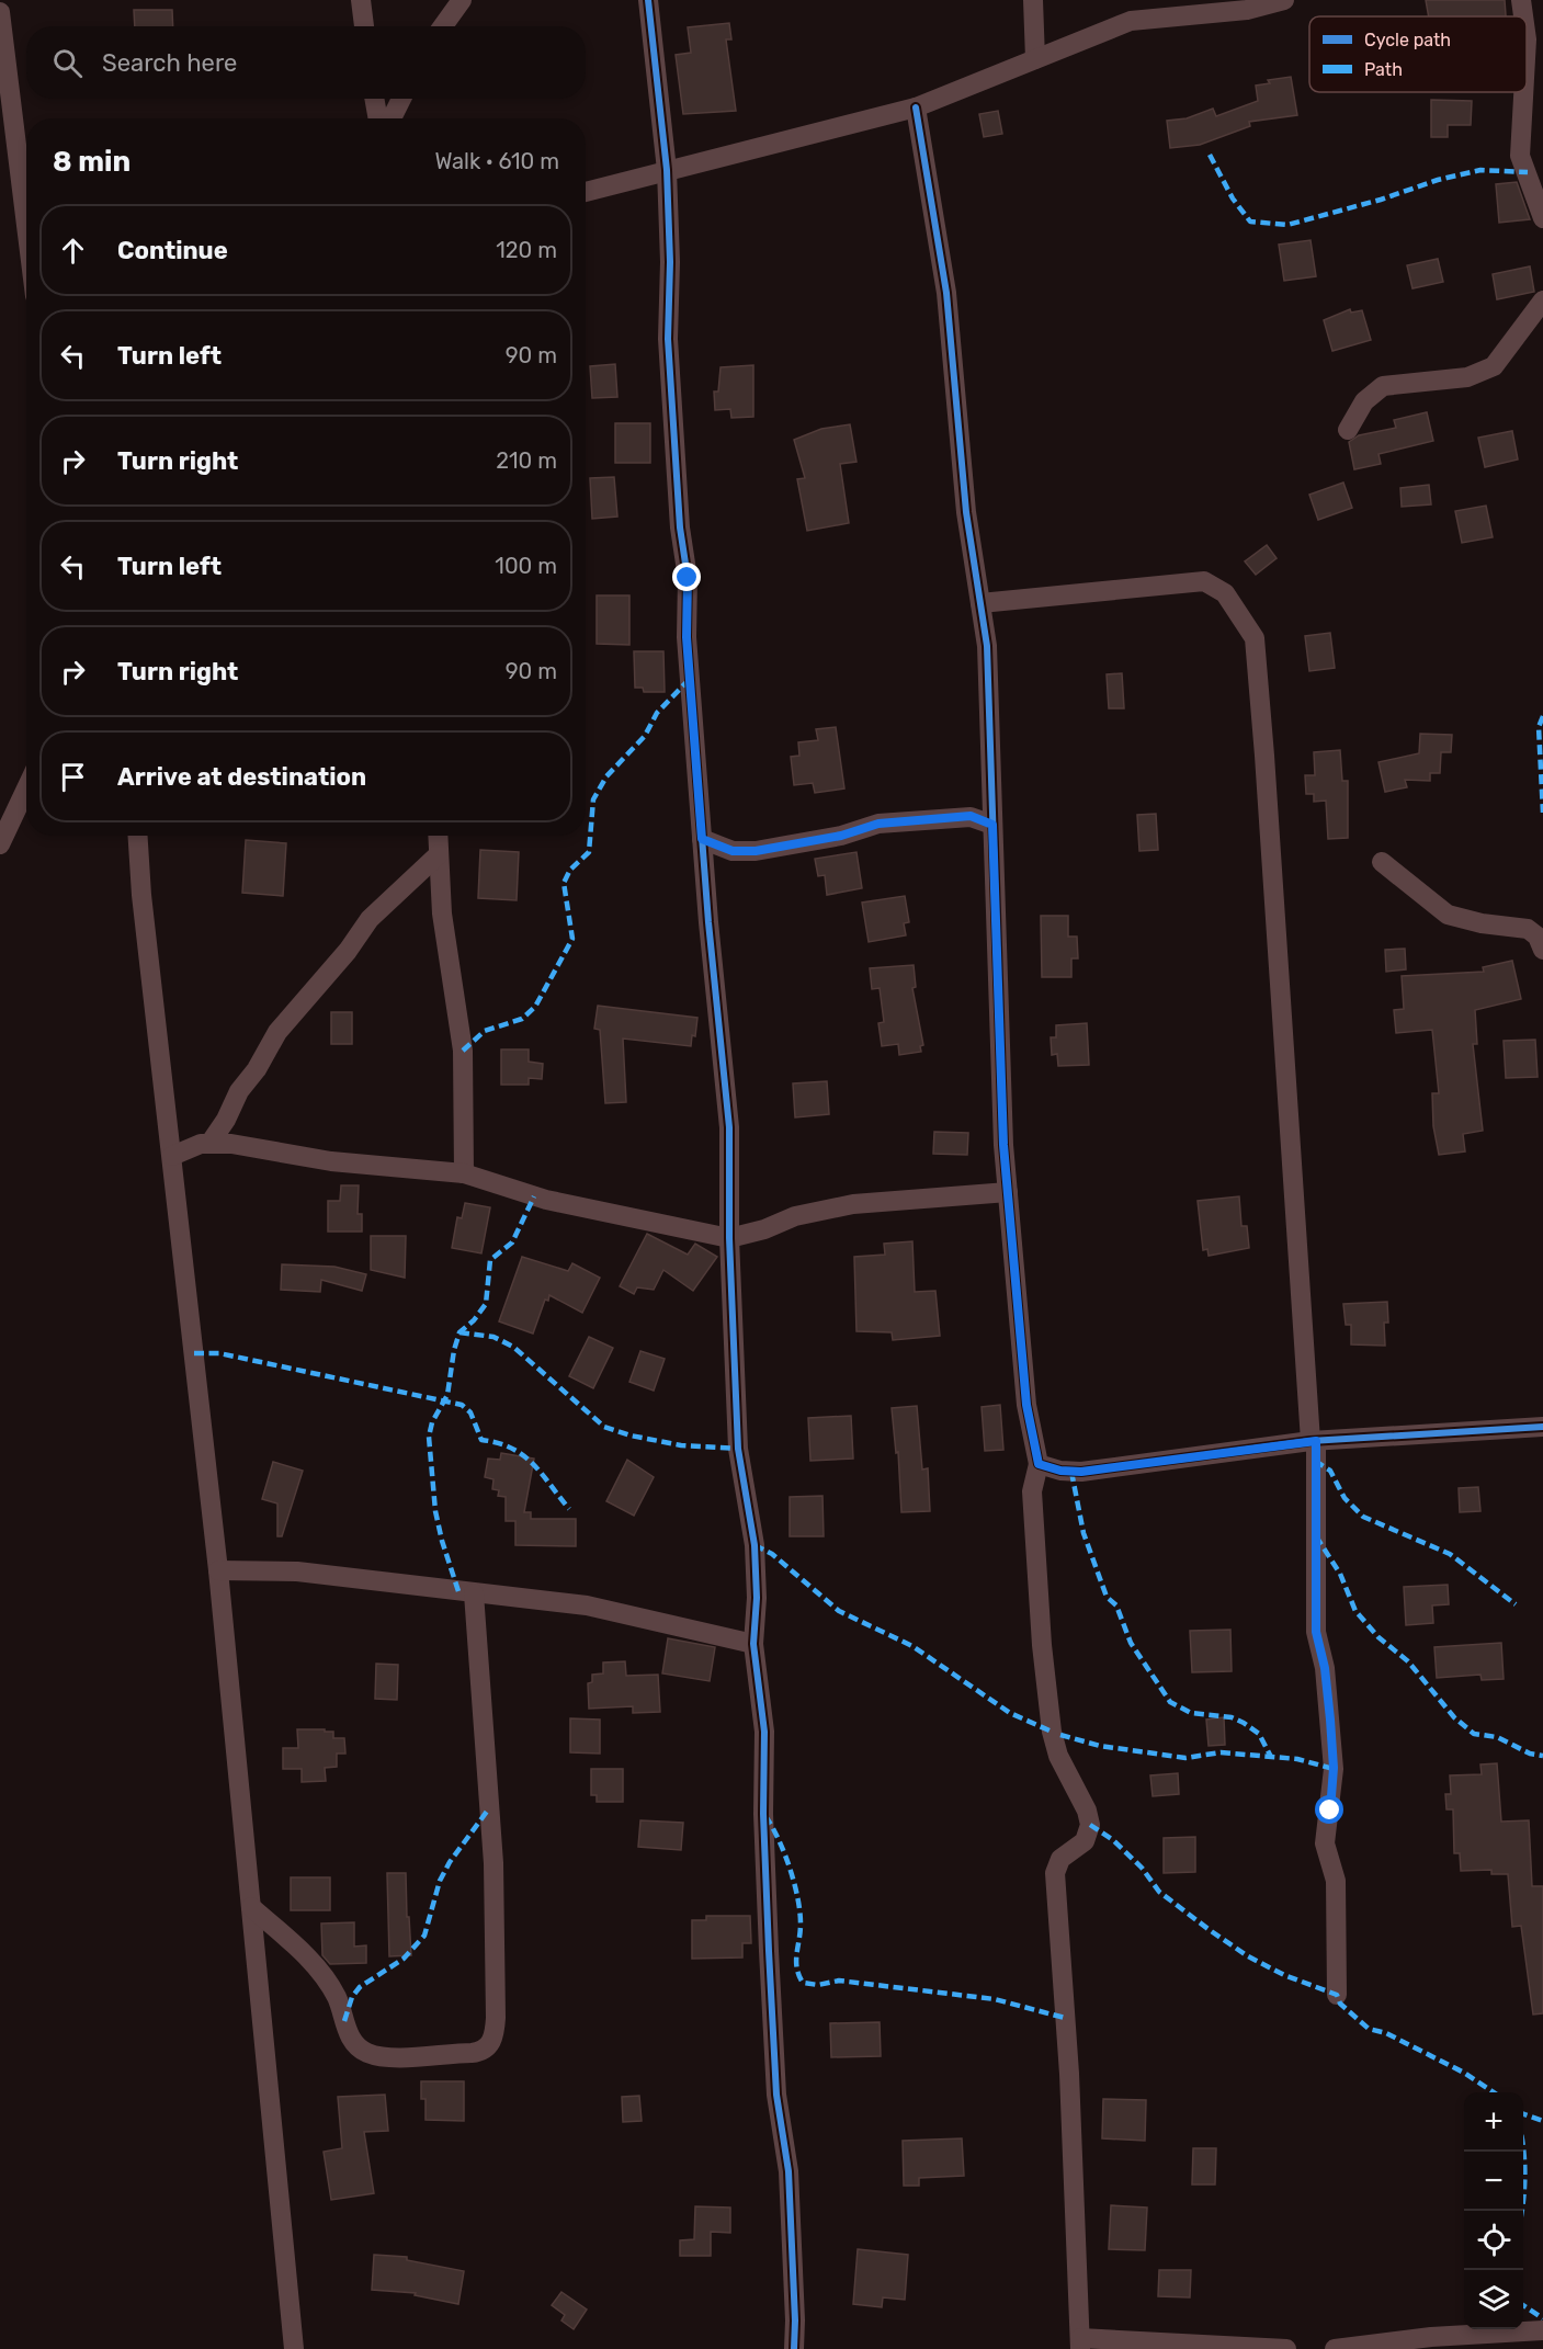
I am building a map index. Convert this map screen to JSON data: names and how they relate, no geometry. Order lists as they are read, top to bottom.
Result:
{
  "legend": ["Cycle path", "Path"],
  "page": {
    "search": "Search here",
    "heading": ["8 min", "Walk · 610 m"],
    "list": [
      ["Continue", "120 m"],
      ["Turn left", "90 m"],
      ["Turn right", "210 m"],
      ["Turn left", "100 m"],
      ["Turn right", "90 m"],
      "Arrive at destination"
    ],
    "map_buttons": ["+", "−"]
  }
}
